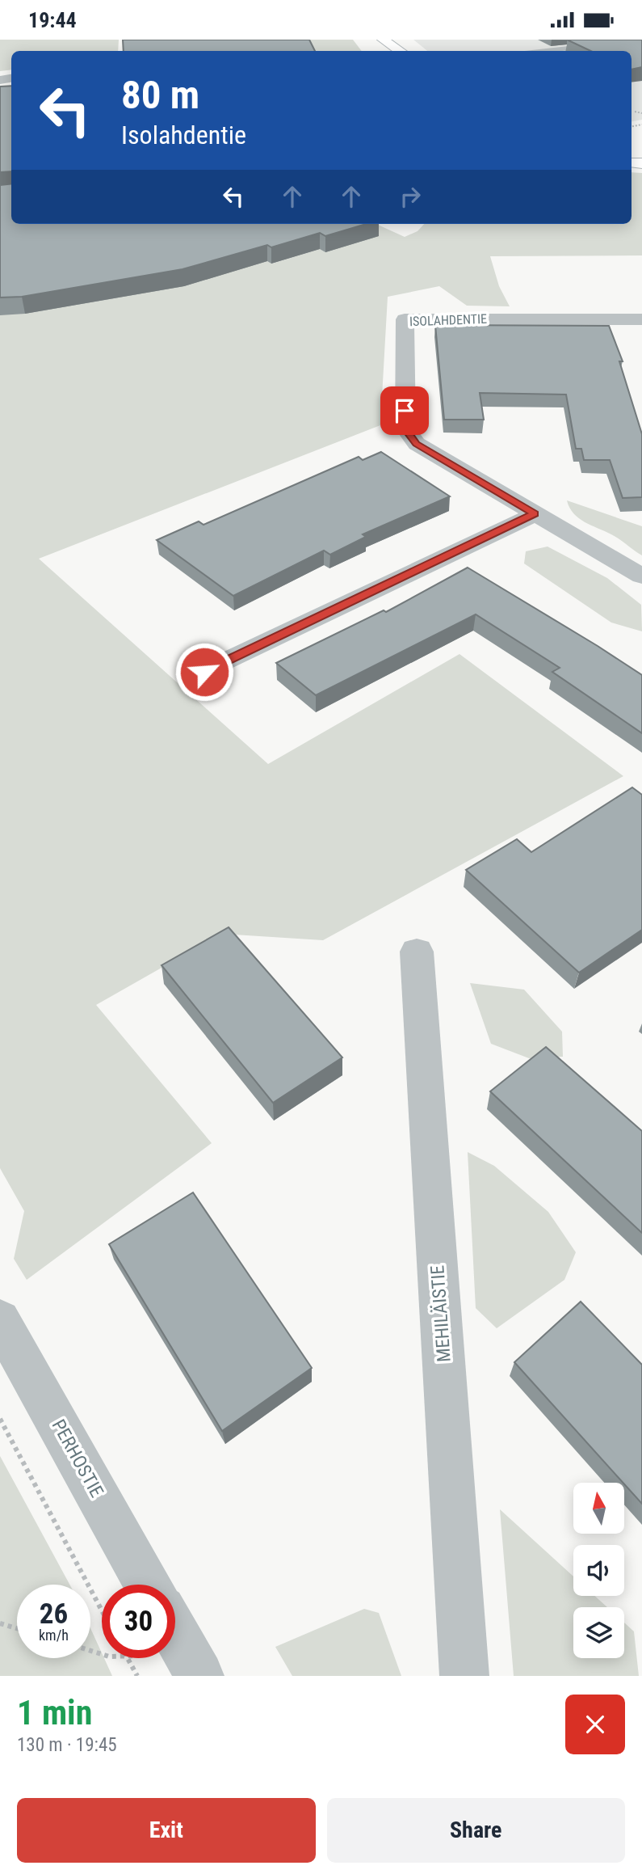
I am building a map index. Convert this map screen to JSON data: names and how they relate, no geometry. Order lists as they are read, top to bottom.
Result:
{
  "streets": {
    "street": ["ISOLAHDENTIE", "MEHILÄISTIE", "PERHOSTIE"]
  },
  "north": "top",
  "page": {
    "status": "19:44",
    "turn": ["80 m", "Isolahdentie"],
    "speed": "26 km/h",
    "limit": "30",
    "heading": ["1 min", "130 m · 19:45"],
    "buttons": ["Exit", "Share"]
  }
}
